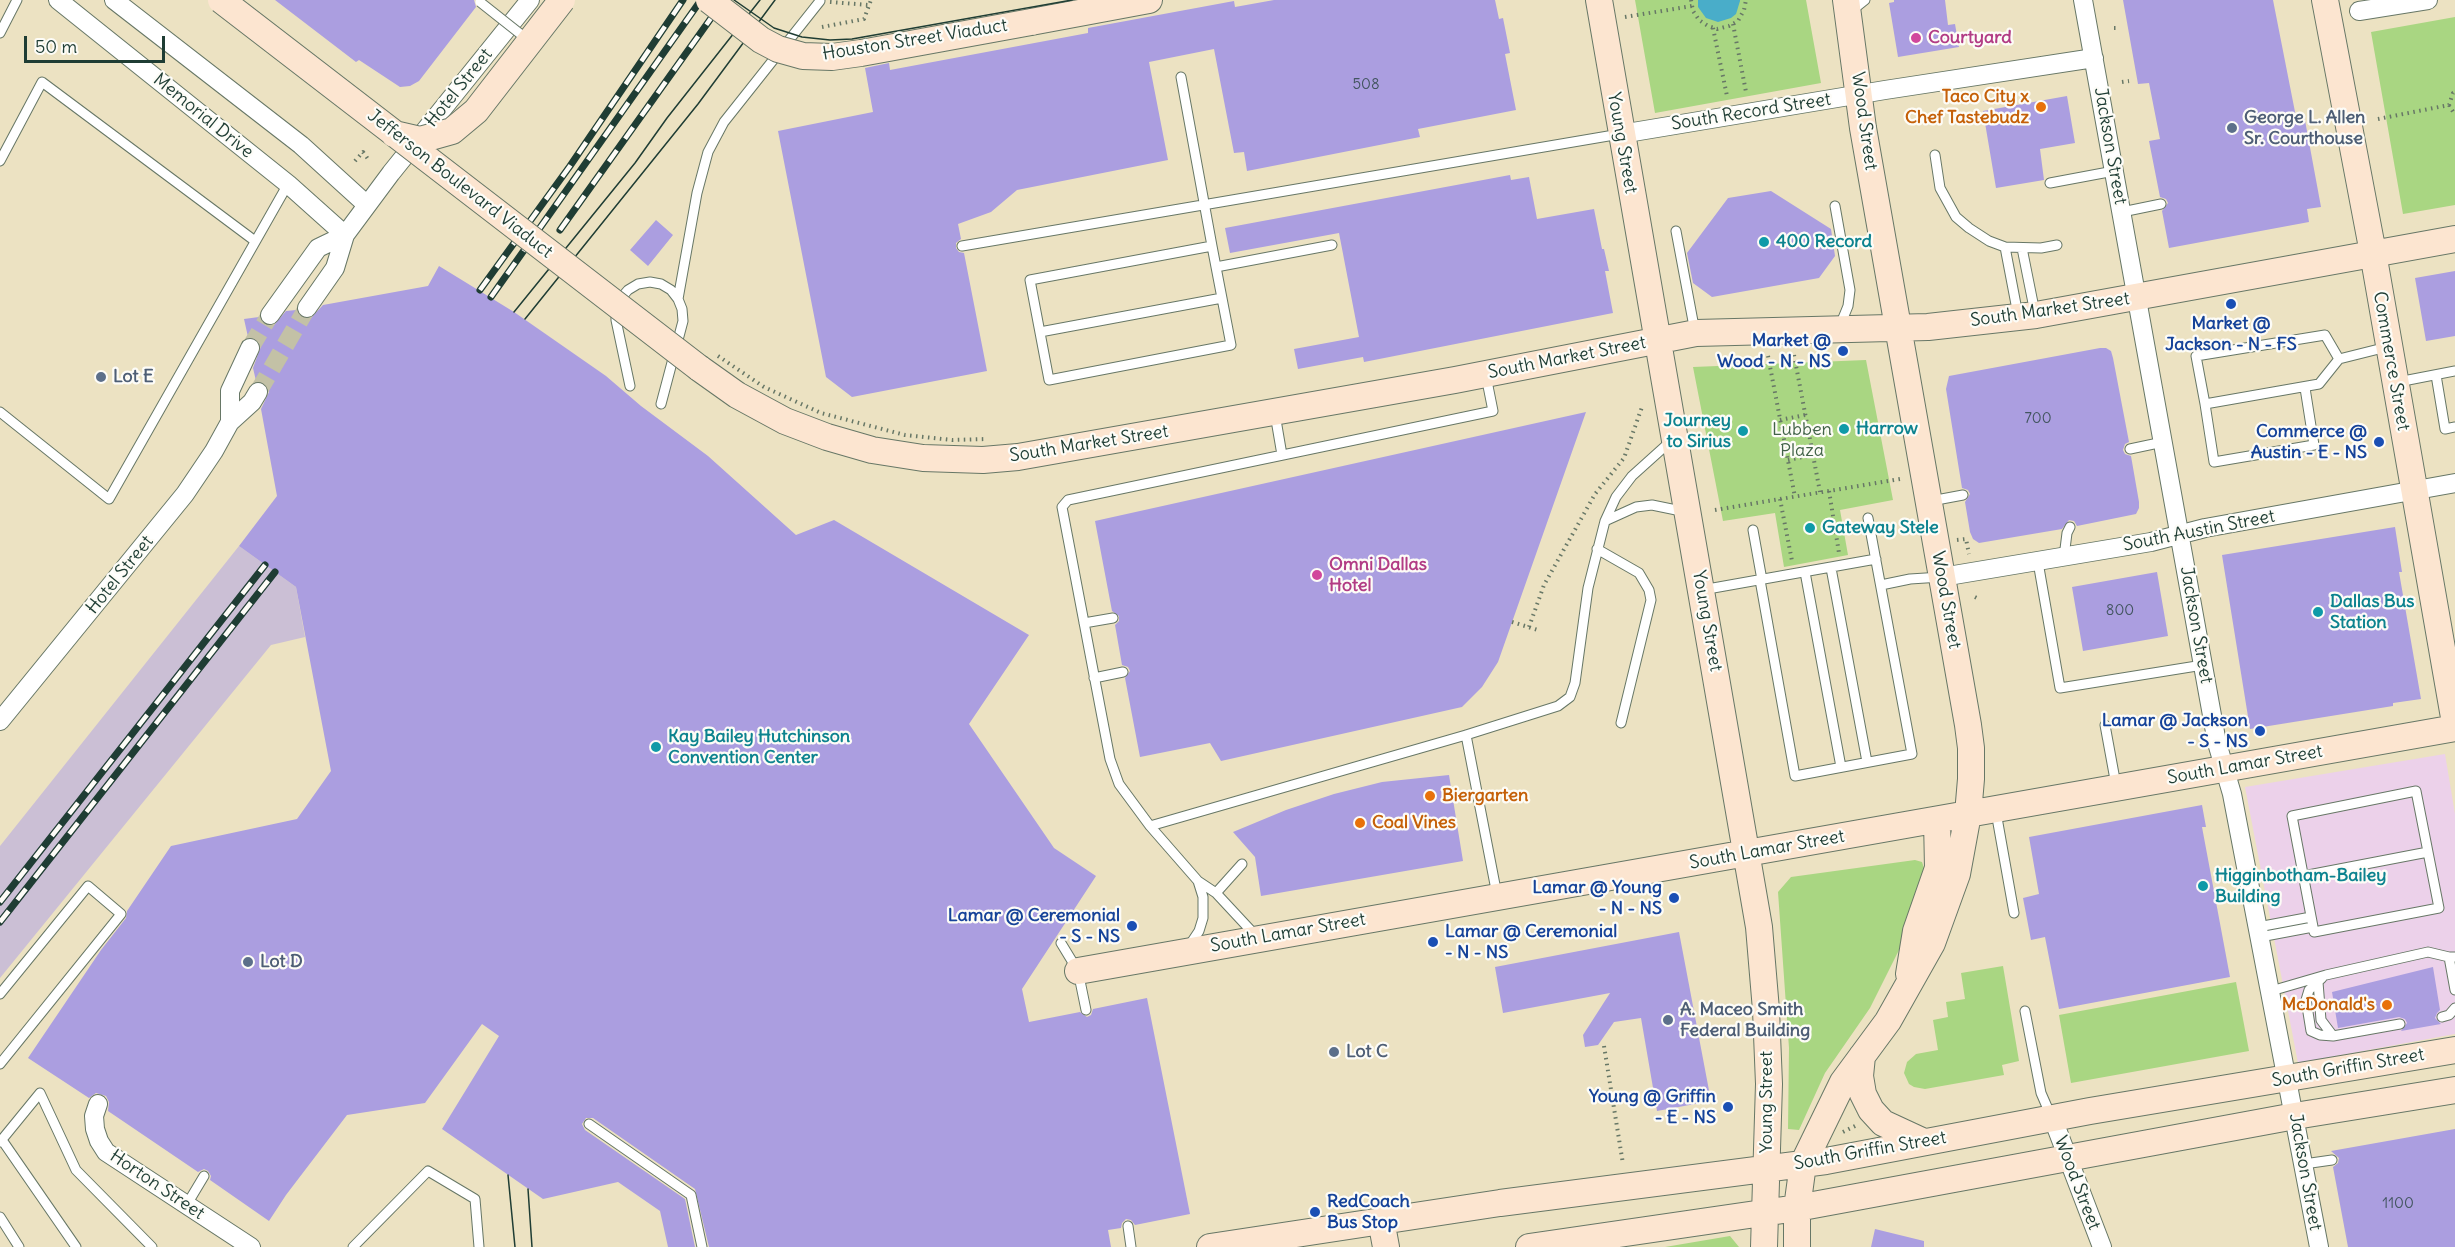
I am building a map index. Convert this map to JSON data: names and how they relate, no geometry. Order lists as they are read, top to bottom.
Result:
{
  "streets": {
    "main road": [
      "Houston Street Viaduct",
      "Wood Street",
      "Young Street",
      "Jefferson Boulevard Viaduct",
      "South Market Street",
      "Commerce Street",
      "South Lamar Street",
      "South Griffin Street"
    ],
    "street": [
      "Hotel Street",
      "South Record Street",
      "Memorial Drive",
      "Jackson Street",
      "South Austin Street",
      "Horton Street"
    ]
  },
  "crossings": [
    ["Hotel Street", "Memorial Drive"],
    ["South Record Street", "Wood Street"],
    ["South Record Street", "Young Street"],
    ["South Record Street", "Jackson Street"],
    ["Wood Street", "South Market Street"],
    ["Wood Street", "South Austin Street"],
    ["Wood Street", "South Lamar Street"],
    ["Wood Street", "South Griffin Street"],
    ["Young Street", "South Market Street"],
    ["Young Street", "South Lamar Street"],
    ["Young Street", "South Griffin Street"],
    ["Jackson Street", "South Market Street"],
    ["Jackson Street", "South Austin Street"],
    ["Jackson Street", "South Lamar Street"],
    ["Jackson Street", "South Griffin Street"],
    ["Jefferson Boulevard Viaduct", "South Market Street"],
    ["South Market Street", "Commerce Street"],
    ["Commerce Street", "South Austin Street"]
  ],
  "parks": ["Lubben Plaza"],
  "places": [
    "Courtyard",
    "Taco City x Chef Tastebudz",
    "George L. Allen Sr. Courthouse",
    "400 Record",
    "Market @ Jackson - N - FS",
    "Market @ Wood - N - NS",
    "Lot E",
    "Harrow",
    "Journey to Sirius",
    "Commerce @ Austin - E - NS",
    "Gateway Stele",
    "Omni Dallas Hotel",
    "Dallas Bus Station",
    "Lamar @ Jackson - S - NS",
    "Kay Bailey Hutchinson Convention Center",
    "Biergarten",
    "Coal Vines",
    "Higginbotham-Bailey Building",
    "Lamar @ Young - N - NS",
    "Lamar @ Ceremonial - S - NS",
    "Lamar @ Ceremonial - N - NS",
    "Lot D",
    "McDonald's",
    "A. Maceo Smith Federal Building",
    "Lot C",
    "Young @ Griffin - E - NS",
    "RedCoach Bus Stop"
  ],
  "house_numbers": [
    "508",
    "700",
    "800",
    "1100"
  ],
  "scale_bar": "50 m"
}
